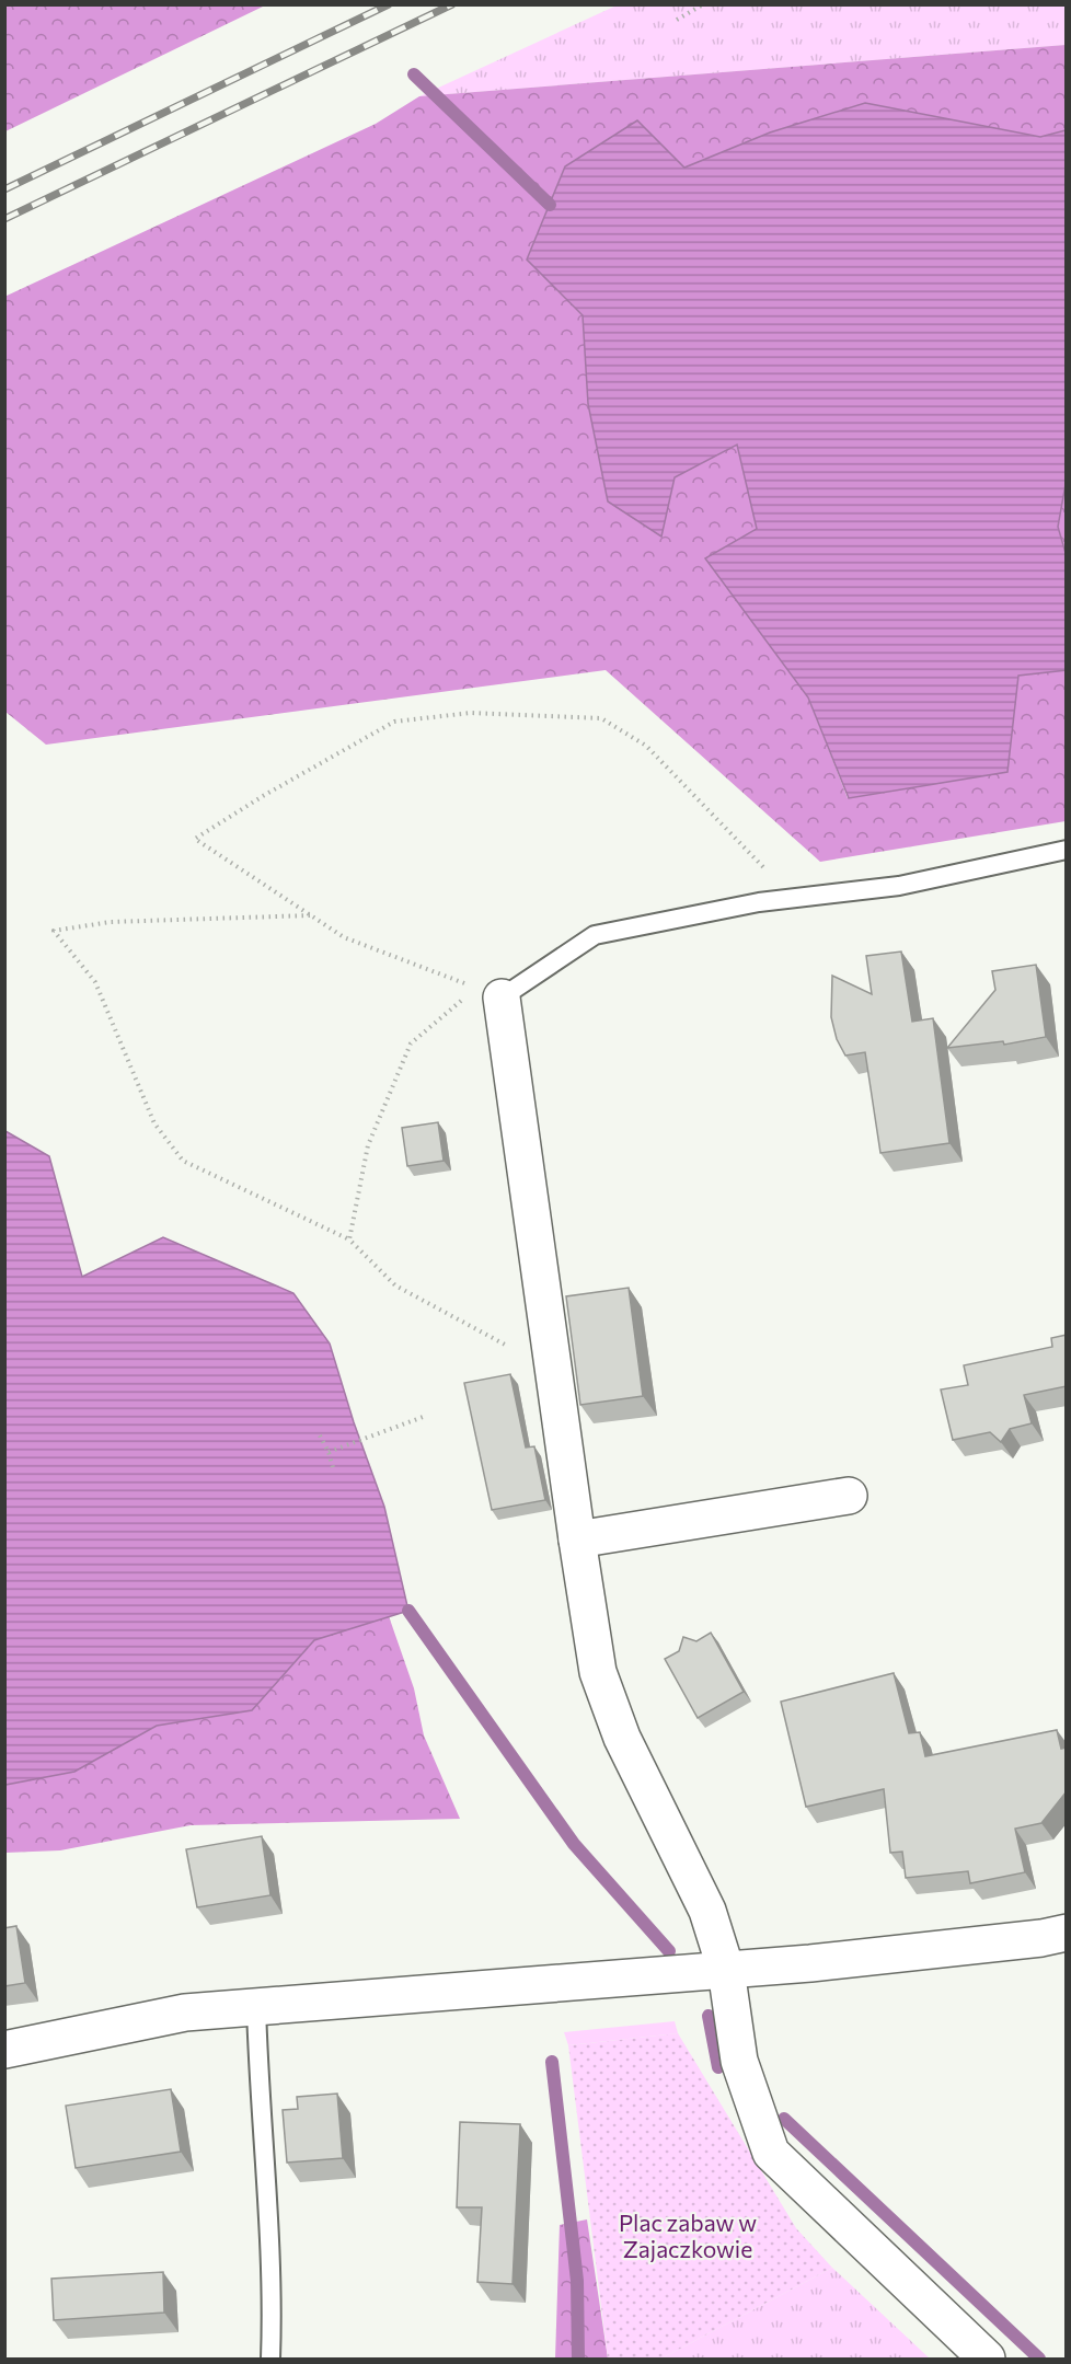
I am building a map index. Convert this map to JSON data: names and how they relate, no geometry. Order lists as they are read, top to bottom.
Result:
{
  "parks": ["Plac zabaw w Zajaczkowie"]
}
